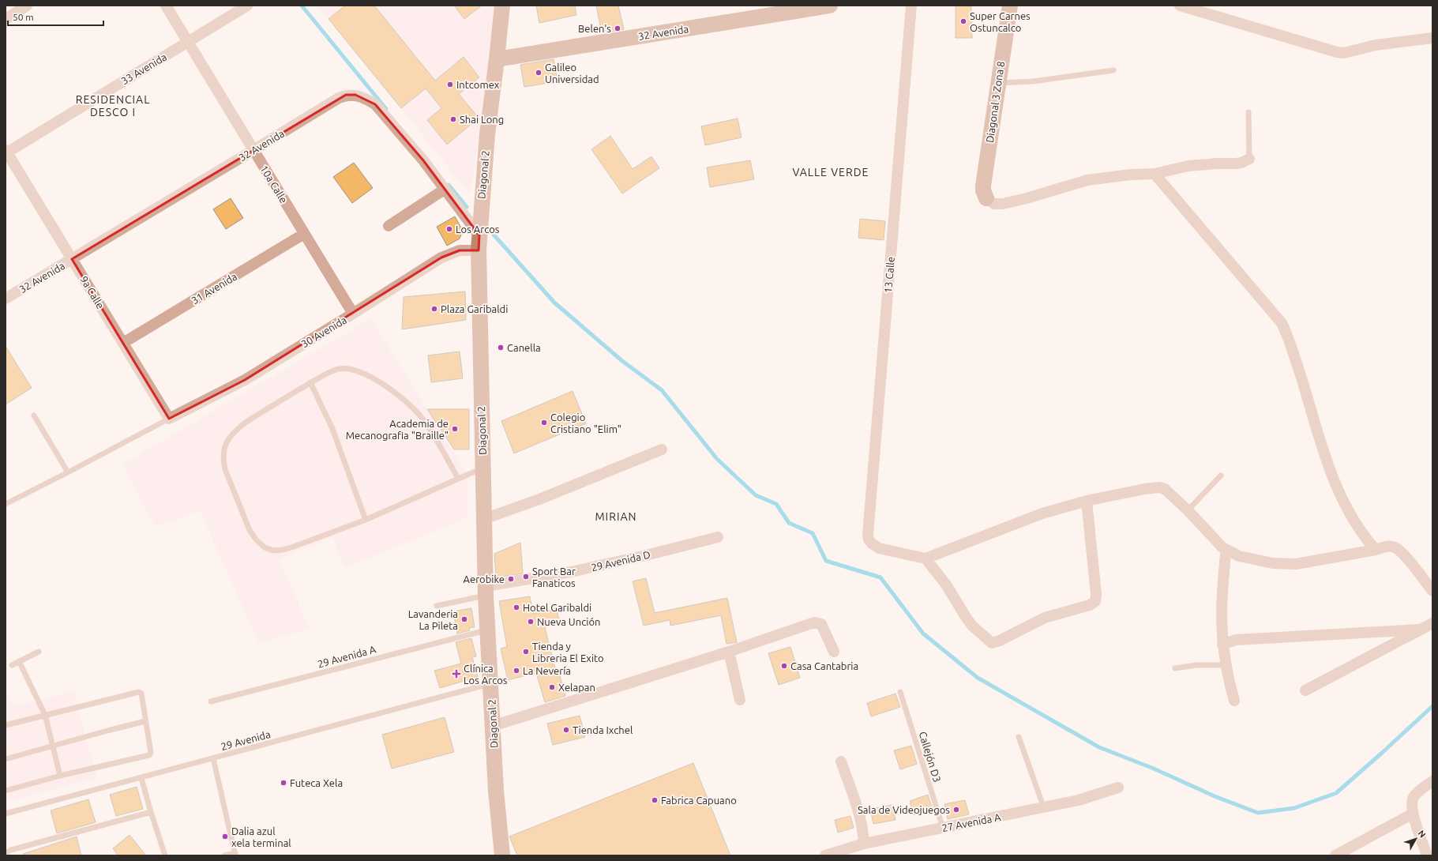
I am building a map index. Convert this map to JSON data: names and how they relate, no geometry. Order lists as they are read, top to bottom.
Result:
{
  "streets": {
    "main road": ["32 Avenida", "Diagonal 3 Zona 8", "Diagonal 2"],
    "street": [
      "33 Avenida",
      "10a Calle",
      "13 Calle",
      "31 Avenida",
      "9a Calle",
      "30 Avenida",
      "29 Avenida D",
      "27 Avenida A"
    ],
    "lane": ["29 Avenida A", "29 Avenida", "Callejón D3"]
  },
  "crossings": [
    ["32 Avenida", "Diagonal 2"],
    ["32 Avenida", "10a Calle"],
    ["32 Avenida", "9a Calle"],
    ["33 Avenida", "10a Calle"],
    ["33 Avenida", "9a Calle"],
    ["Diagonal 2", "30 Avenida"],
    ["Diagonal 2", "29 Avenida D"],
    ["Diagonal 2", "29 Avenida A"],
    ["Diagonal 2", "29 Avenida"],
    ["10a Calle", "31 Avenida"],
    ["10a Calle", "30 Avenida"],
    ["31 Avenida", "9a Calle"],
    ["9a Calle", "30 Avenida"],
    ["Callejón D3", "27 Avenida A"]
  ],
  "districts": ["RESIDENCIAL DESCO I", "VALLE VERDE", "MIRIAN"],
  "places": {
    "other": [
      "Super Carnes Ostuncalco",
      "Belen's",
      "Galileo Universidad",
      "Intcomex",
      "Shai Long",
      "Los Arcos",
      "Plaza Garibaldi",
      "Canella",
      "Colegio Cristiano \"Elim\"",
      "Academia de Mecanografia \"Braille\"",
      "Sport Bar Fanaticos",
      "Aerobike",
      "Hotel Garibaldi",
      "Lavanderia La Pileta",
      "Nueva Unción",
      "Tienda y Libreria El Exito",
      "Casa Cantabria",
      "La Nevería",
      "Xelapan",
      "Tienda Ixchel",
      "Futeca Xela",
      "Fabrica Capuano",
      "Sala de Videojuegos",
      "Dalia azul xela terminal"
    ],
    "health": ["Clínica Los Arcos"]
  },
  "scale_bar": "50 m",
  "north": "top right"
}
